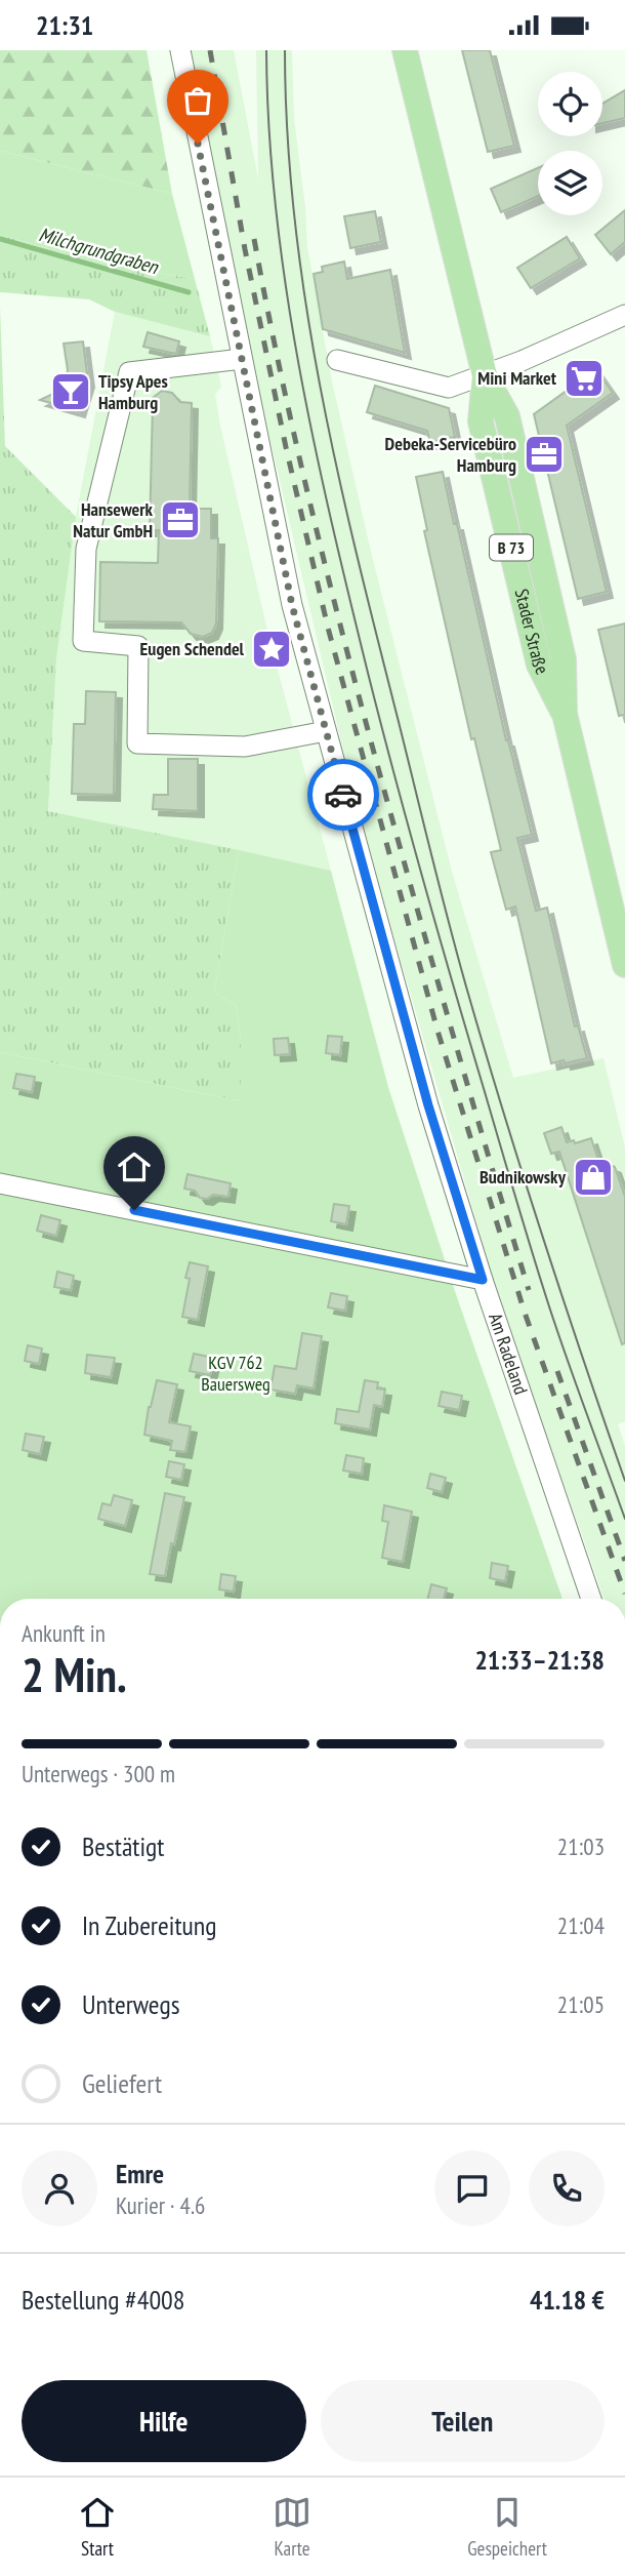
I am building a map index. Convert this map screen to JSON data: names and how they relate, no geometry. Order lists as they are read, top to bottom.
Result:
{
  "streets": {
    "main road": ["B 73", "Stader Straße"],
    "street": ["Am Radeland"]
  },
  "water": ["Milchgrundgraben"],
  "parks": ["KGV 762 Bauersweg"],
  "places": {
    "supermarket": ["Mini Market"],
    "bar": ["Tipsy Apes Hamburg"],
    "office": ["Debeka-Servicebüro Hamburg", "Hansewerk Natur GmbH"],
    "place": ["Eugen Schendel"],
    "shop": ["Budnikowsky"]
  },
  "page": {
    "status": "21:31",
    "heading": ["2 Min.", "Ankunft in", "21:33–21:38"],
    "panel": [
      "Emre",
      "Kurier · 4.6",
      "Bestellung #4008",
      "41.18 €"
    ],
    "bar": "Unterwegs · 300 m",
    "list": [
      ["Bestätigt", "21:03"],
      ["In Zubereitung", "21:04"],
      ["Unterwegs", "21:05"],
      "Geliefert"
    ],
    "buttons": ["Hilfe", "Teilen"],
    "tabs": ["Start", "Karte", "Gespeichert"]
  }
}
